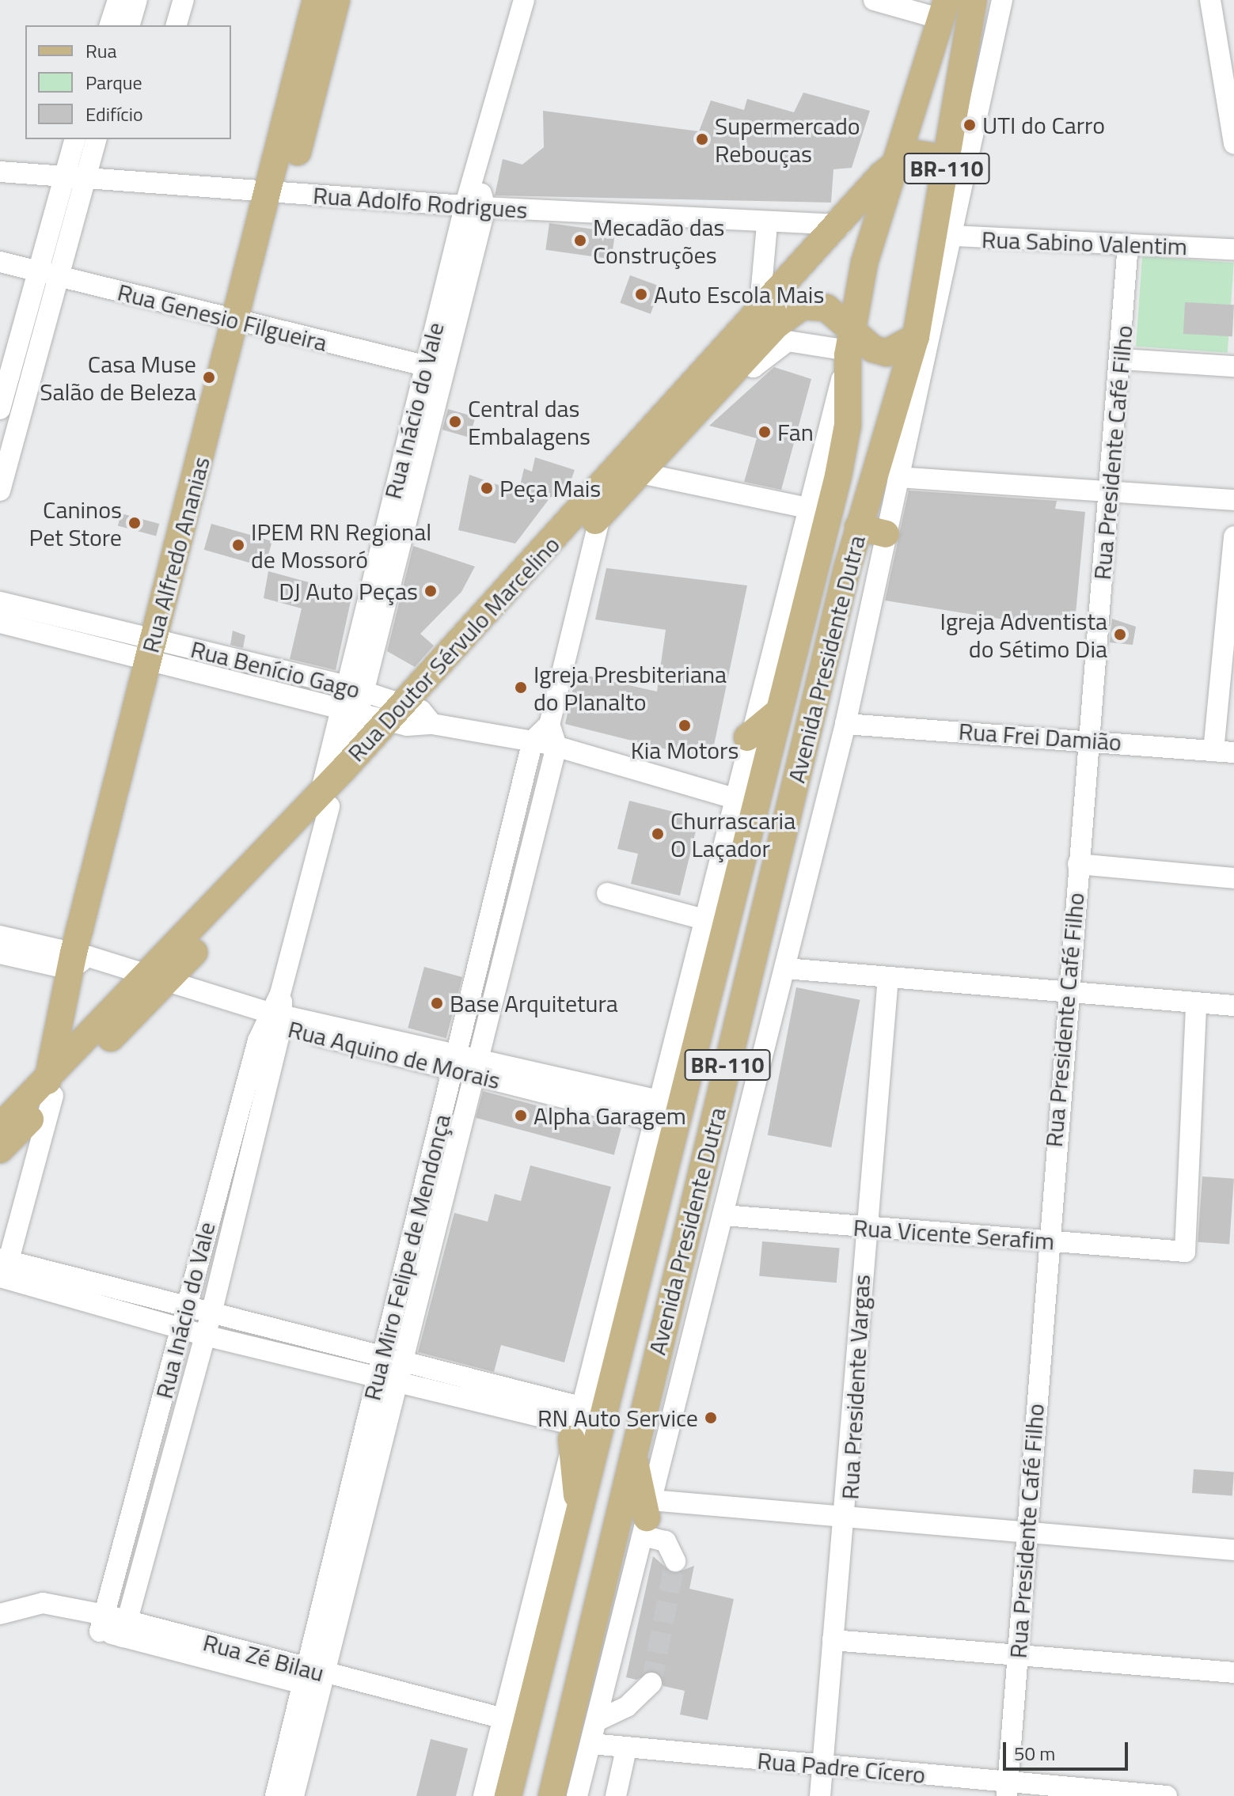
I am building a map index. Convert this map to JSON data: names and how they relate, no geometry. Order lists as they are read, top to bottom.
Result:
{
  "streets": {
    "main road": [
      "BR-110",
      "Rua Alfredo Ananias",
      "Rua Doutor Sérvulo Marcelino",
      "Avenida Presidente Dutra"
    ],
    "street": [
      "Rua Adolfo Rodrigues",
      "Rua Sabino Valentim",
      "Rua Genesio Filgueira",
      "Rua Inácio do Vale",
      "Rua Presidente Café Filho",
      "Rua Benício Gago",
      "Rua Frei Damião",
      "Rua Aquino de Morais",
      "Rua Vicente Serafim",
      "Rua Miro Felipe de Mendonça",
      "Rua Presidente Vargas",
      "Rua Zé Bilau",
      "Rua Padre Cícero"
    ]
  },
  "crossings": [
    ["Rua Adolfo Rodrigues", "Rua Inácio do Vale"],
    ["Rua Adolfo Rodrigues", "Rua Alfredo Ananias"],
    ["Rua Adolfo Rodrigues", "Rua Doutor Sérvulo Marcelino"],
    ["Rua Sabino Valentim", "Rua Presidente Café Filho"],
    ["Rua Sabino Valentim", "Avenida Presidente Dutra"],
    ["Rua Genesio Filgueira", "Rua Inácio do Vale"],
    ["Rua Genesio Filgueira", "Rua Alfredo Ananias"],
    ["Rua Inácio do Vale", "Rua Doutor Sérvulo Marcelino"],
    ["Rua Inácio do Vale", "Rua Benício Gago"],
    ["Rua Inácio do Vale", "Rua Aquino de Morais"],
    ["Rua Inácio do Vale", "Rua Zé Bilau"],
    ["Rua Presidente Café Filho", "Rua Frei Damião"],
    ["Rua Presidente Café Filho", "Rua Vicente Serafim"],
    ["Rua Presidente Café Filho", "Rua Padre Cícero"],
    ["Rua Alfredo Ananias", "Rua Doutor Sérvulo Marcelino"],
    ["Rua Alfredo Ananias", "Rua Benício Gago"],
    ["Rua Alfredo Ananias", "Rua Aquino de Morais"],
    ["Rua Doutor Sérvulo Marcelino", "Avenida Presidente Dutra"],
    ["Rua Doutor Sérvulo Marcelino", "Rua Benício Gago"],
    ["Rua Doutor Sérvulo Marcelino", "Rua Aquino de Morais"],
    ["Avenida Presidente Dutra", "Rua Benício Gago"],
    ["Avenida Presidente Dutra", "Rua Frei Damião"],
    ["Avenida Presidente Dutra", "Rua Aquino de Morais"],
    ["Avenida Presidente Dutra", "Rua Vicente Serafim"],
    ["Avenida Presidente Dutra", "Rua Zé Bilau"],
    ["Avenida Presidente Dutra", "Rua Padre Cícero"],
    ["Rua Benício Gago", "Rua Miro Felipe de Mendonça"],
    ["Rua Aquino de Morais", "Rua Miro Felipe de Mendonça"],
    ["Rua Vicente Serafim", "Rua Presidente Vargas"],
    ["Rua Miro Felipe de Mendonça", "Rua Zé Bilau"],
    ["Rua Presidente Vargas", "Rua Padre Cícero"]
  ],
  "places": [
    "UTI do Carro",
    "Supermercado Rebouças",
    "Mecadão das Construções",
    "Auto Escola Mais",
    "Casa Muse Salão de Beleza",
    "Central das Embalagens",
    "Fan",
    "Peça Mais",
    "Caninos Pet Store",
    "IPEM RN Regional de Mossoró",
    "DJ Auto Peças",
    "Igreja Adventista do Sétimo Dia",
    "Igreja Presbiteriana do Planalto",
    "Kia Motors",
    "Churrascaria O Laçador",
    "Base Arquitetura",
    "Alpha Garagem",
    "RN Auto Service"
  ],
  "legend": ["Rua", "Parque", "Edifício"],
  "scale_bar": "50 m"
}
